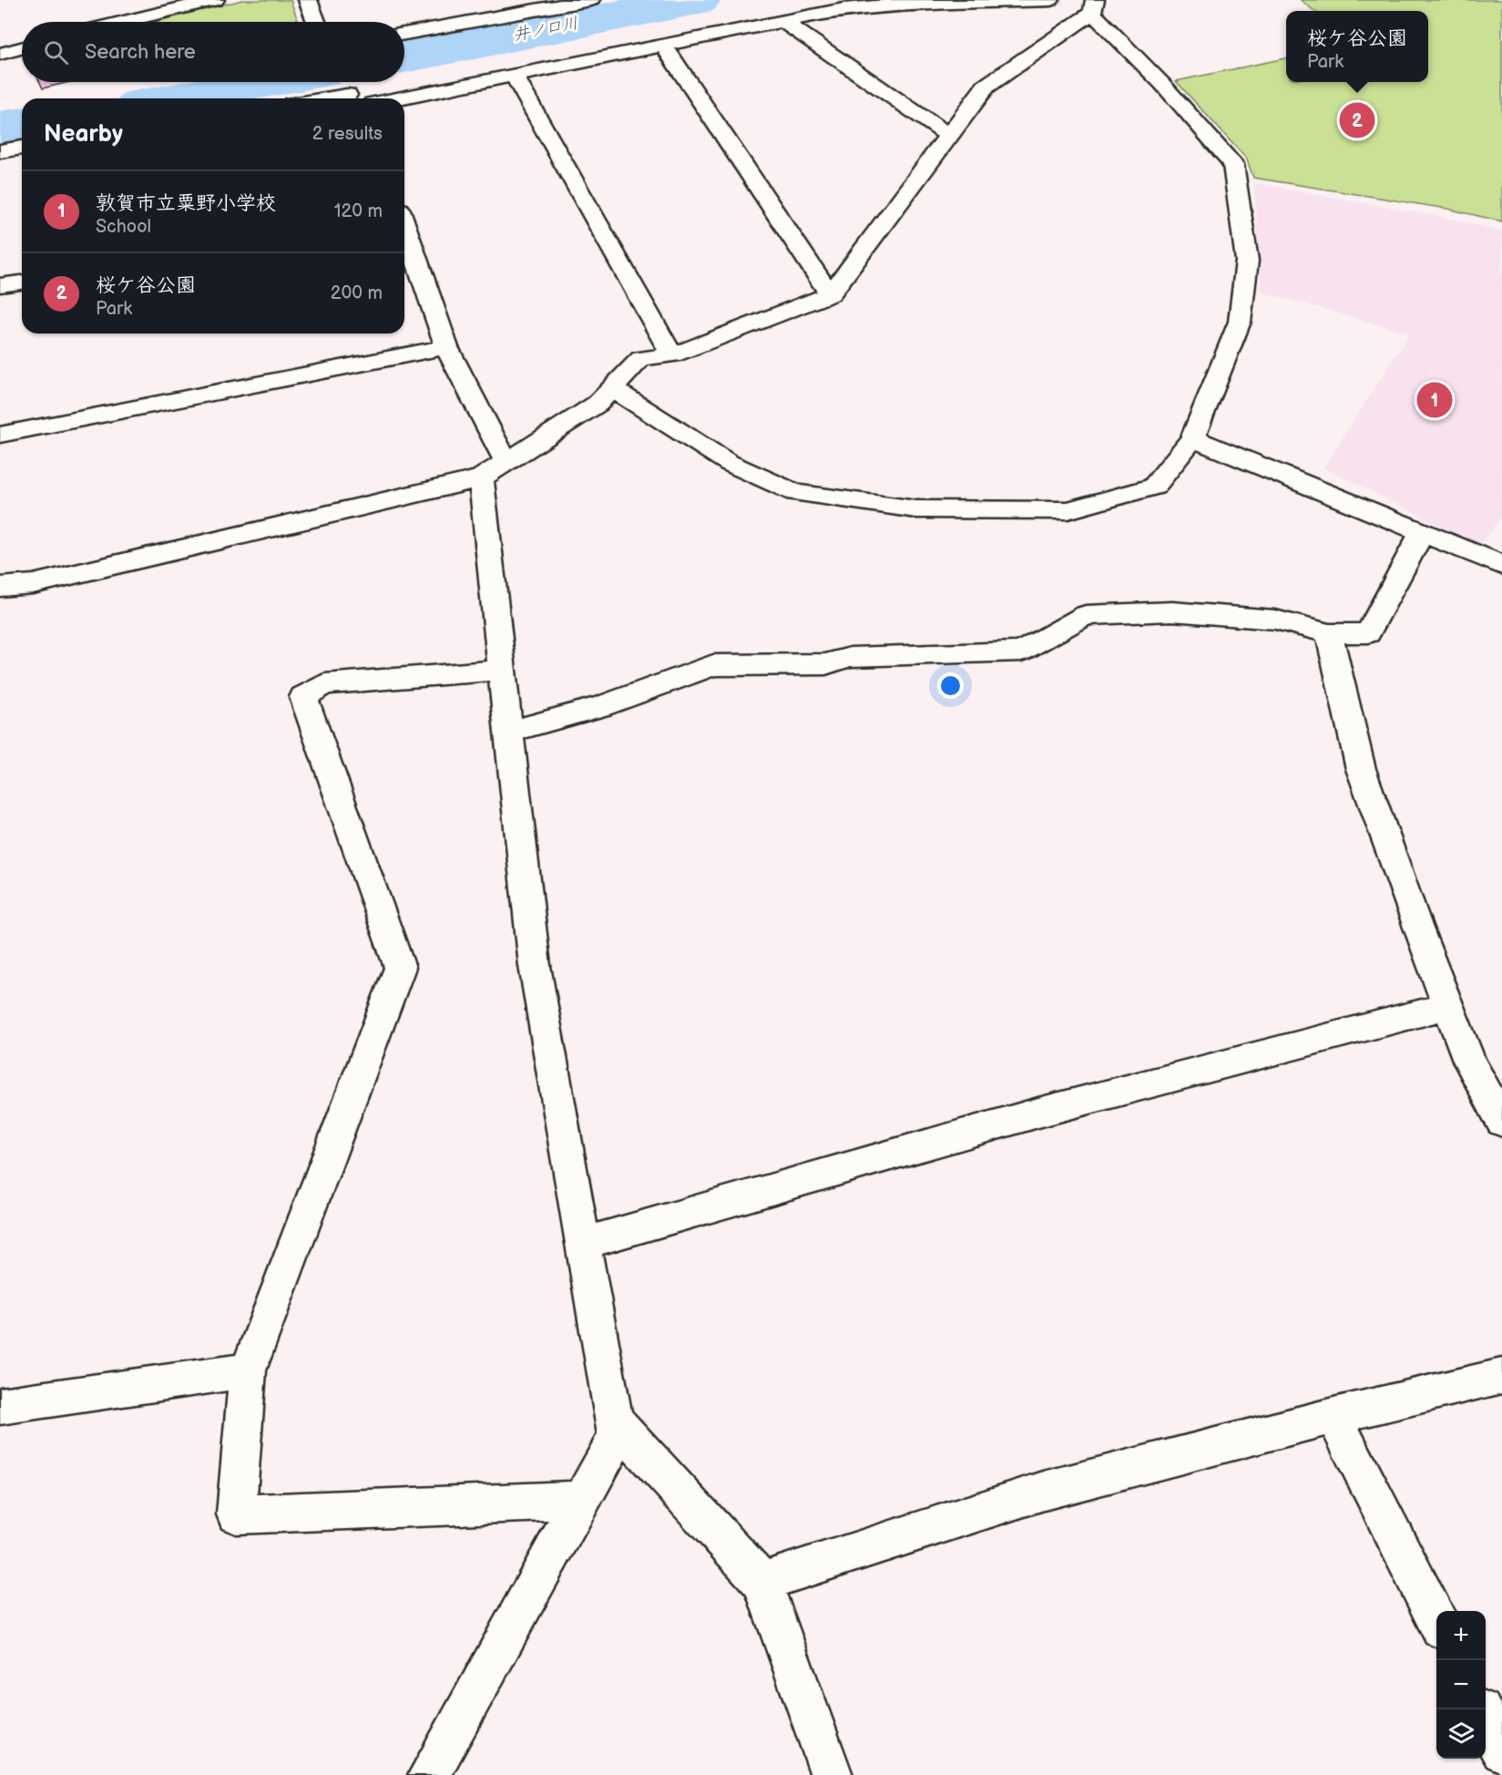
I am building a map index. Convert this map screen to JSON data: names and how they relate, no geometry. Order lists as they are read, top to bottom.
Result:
{
  "water": ["井ノ口川"],
  "page": {
    "popup": ["桜ケ谷公園", "Park"],
    "search": "Search here",
    "heading": ["Nearby", "2 results"],
    "pins": ["2", "1"],
    "list": [
      {
        "mark": "1",
        "name": "敦賀市立粟野小学校",
        "note": "School",
        "value": "120 m"
      },
      {
        "mark": "2",
        "name": "桜ケ谷公園",
        "note": "Park",
        "value": "200 m"
      }
    ],
    "map_buttons": ["+", "−"]
  }
}
